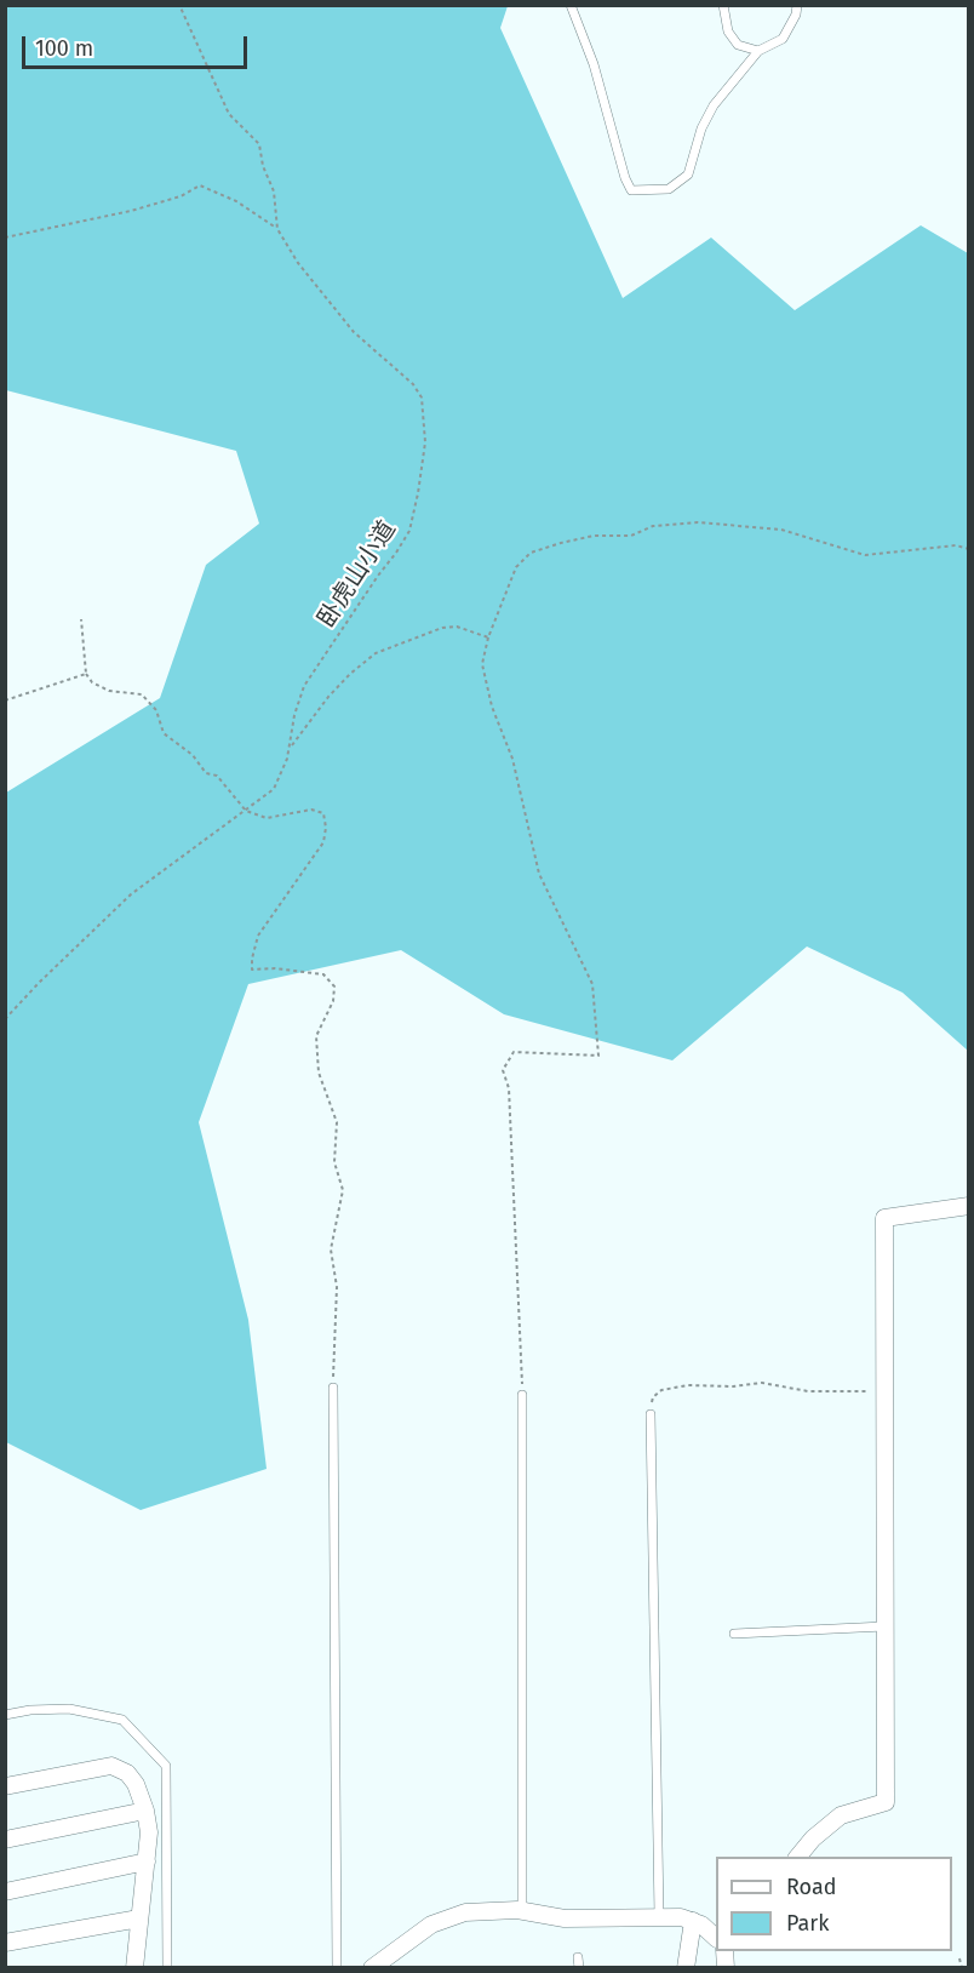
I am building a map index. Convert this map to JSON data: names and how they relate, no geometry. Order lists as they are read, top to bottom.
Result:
{
  "streets": {
    "path": ["卧虎山小道"]
  },
  "legend": ["Road", "Park"],
  "scale_bar": "100 m"
}
